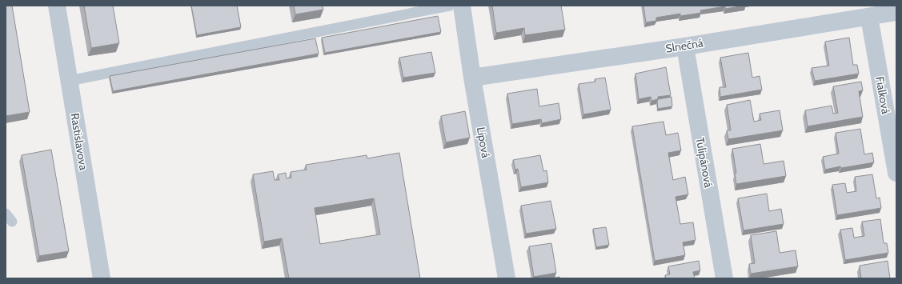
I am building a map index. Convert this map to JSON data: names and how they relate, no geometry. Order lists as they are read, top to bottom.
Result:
{
  "streets": {
    "street": [
      "Slnečná",
      "Fialková",
      "Rastislavova",
      "Lipová",
      "Tulipánová"
    ]
  },
  "crossings": [
    ["Slnečná", "Fialková"],
    ["Slnečná", "Lipová"],
    ["Slnečná", "Tulipánová"]
  ]
}
